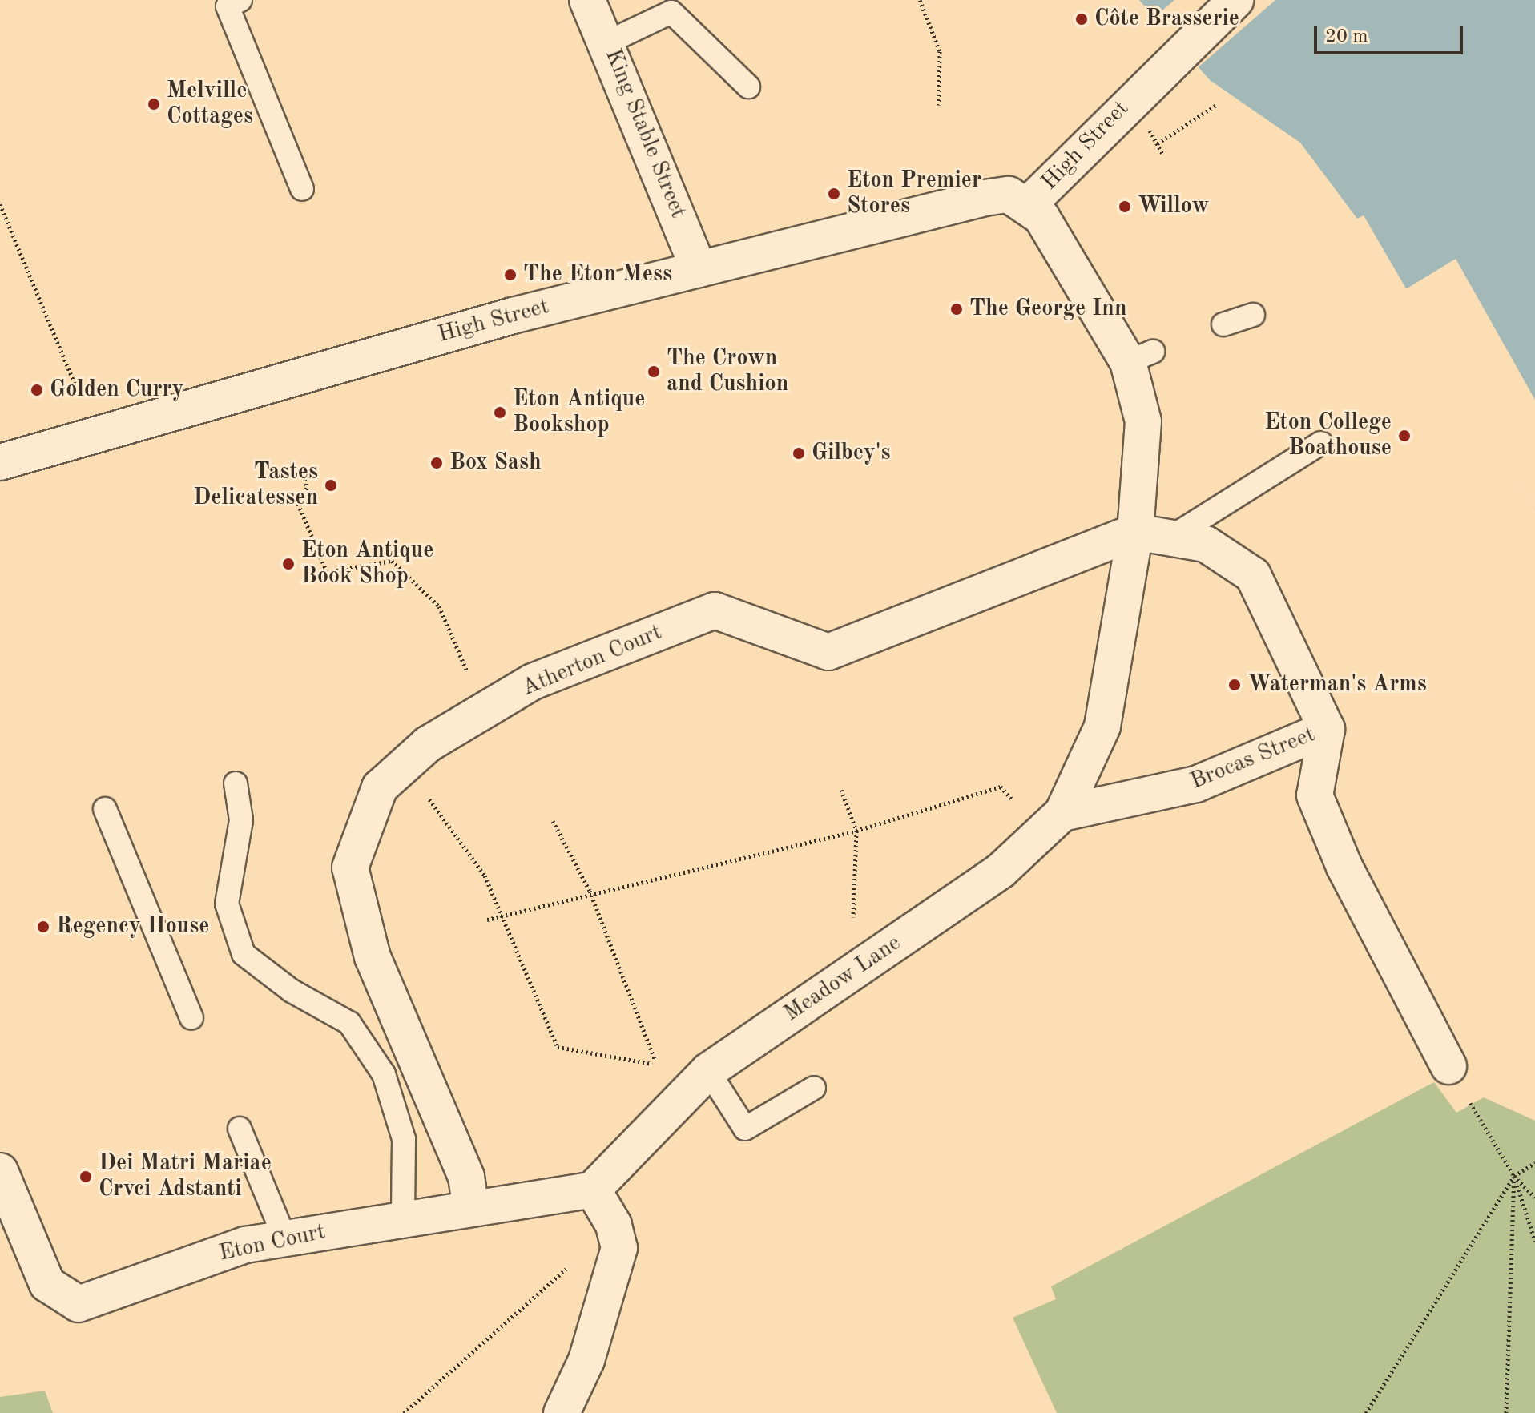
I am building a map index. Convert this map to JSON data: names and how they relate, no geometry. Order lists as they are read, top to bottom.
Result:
{
  "streets": {
    "street": [
      "King Stable Street",
      "High Street",
      "Atherton Court",
      "Brocas Street",
      "Meadow Lane",
      "Eton Court"
    ]
  },
  "crossings": [
    ["King Stable Street", "High Street"],
    ["Atherton Court", "Brocas Street"],
    ["Atherton Court", "Meadow Lane"],
    ["Atherton Court", "Eton Court"],
    ["Brocas Street", "Meadow Lane"],
    ["Meadow Lane", "Eton Court"]
  ],
  "places": [
    "Côte Brasserie",
    "Melville Cottages",
    "Eton Premier Stores",
    "Willow",
    "The Eton Mess",
    "The George Inn",
    "The Crown and Cushion",
    "Golden Curry",
    "Eton Antique Bookshop",
    "Eton College Boathouse",
    "Gilbey's",
    "Box Sash",
    "Tastes Delicatessen",
    "Eton Antique Book Shop",
    "Waterman's Arms",
    "Regency House",
    "Dei Matri Mariae Crvci Adstanti"
  ],
  "scale_bar": "20 m"
}
